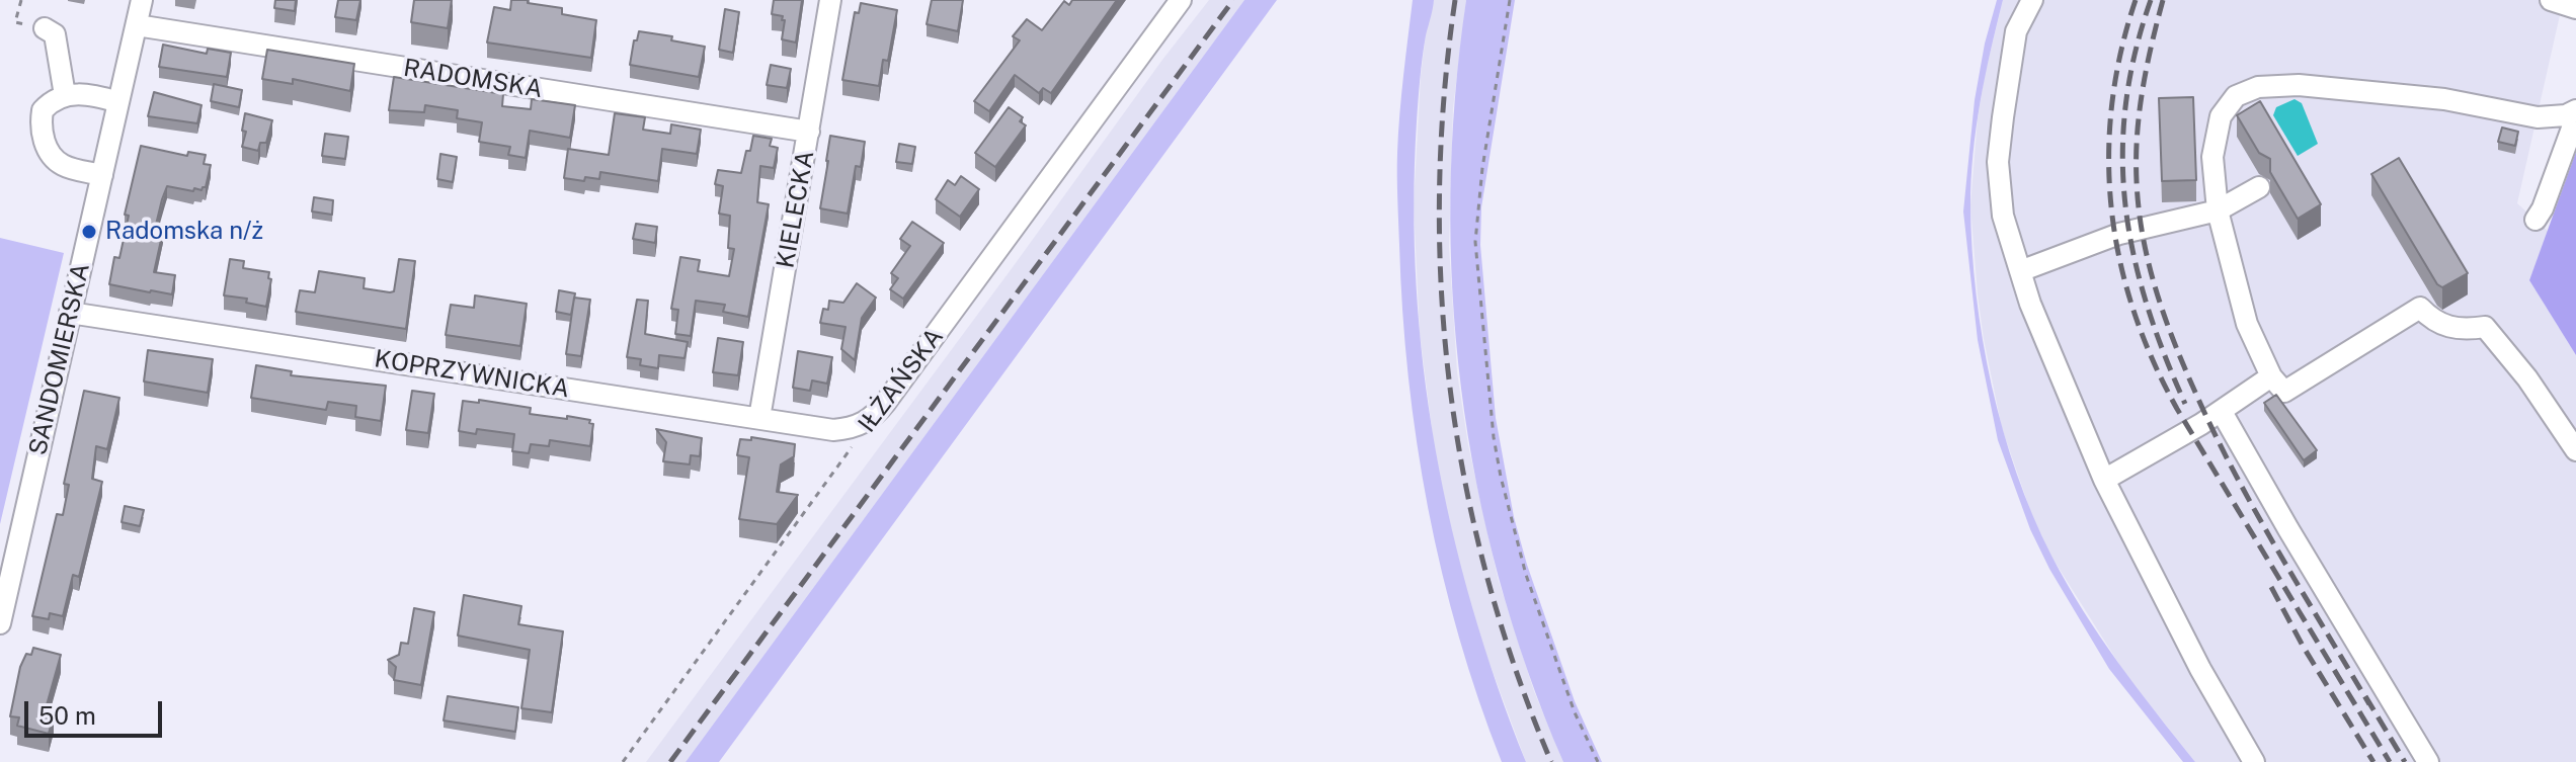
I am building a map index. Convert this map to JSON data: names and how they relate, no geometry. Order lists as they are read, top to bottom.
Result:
{
  "streets": {
    "street": [
      "RADOMSKA",
      "KIELECKA",
      "SANDOMIERSKA",
      "KOPRZYWNICKA",
      "IŁŻAŃSKA"
    ]
  },
  "crossings": [
    ["RADOMSKA", "KIELECKA"],
    ["RADOMSKA", "SANDOMIERSKA"],
    ["KIELECKA", "KOPRZYWNICKA"],
    ["SANDOMIERSKA", "KOPRZYWNICKA"],
    ["KOPRZYWNICKA", "IŁŻAŃSKA"]
  ],
  "places": ["Radomska n/ż"],
  "scale_bar": "50 m"
}
